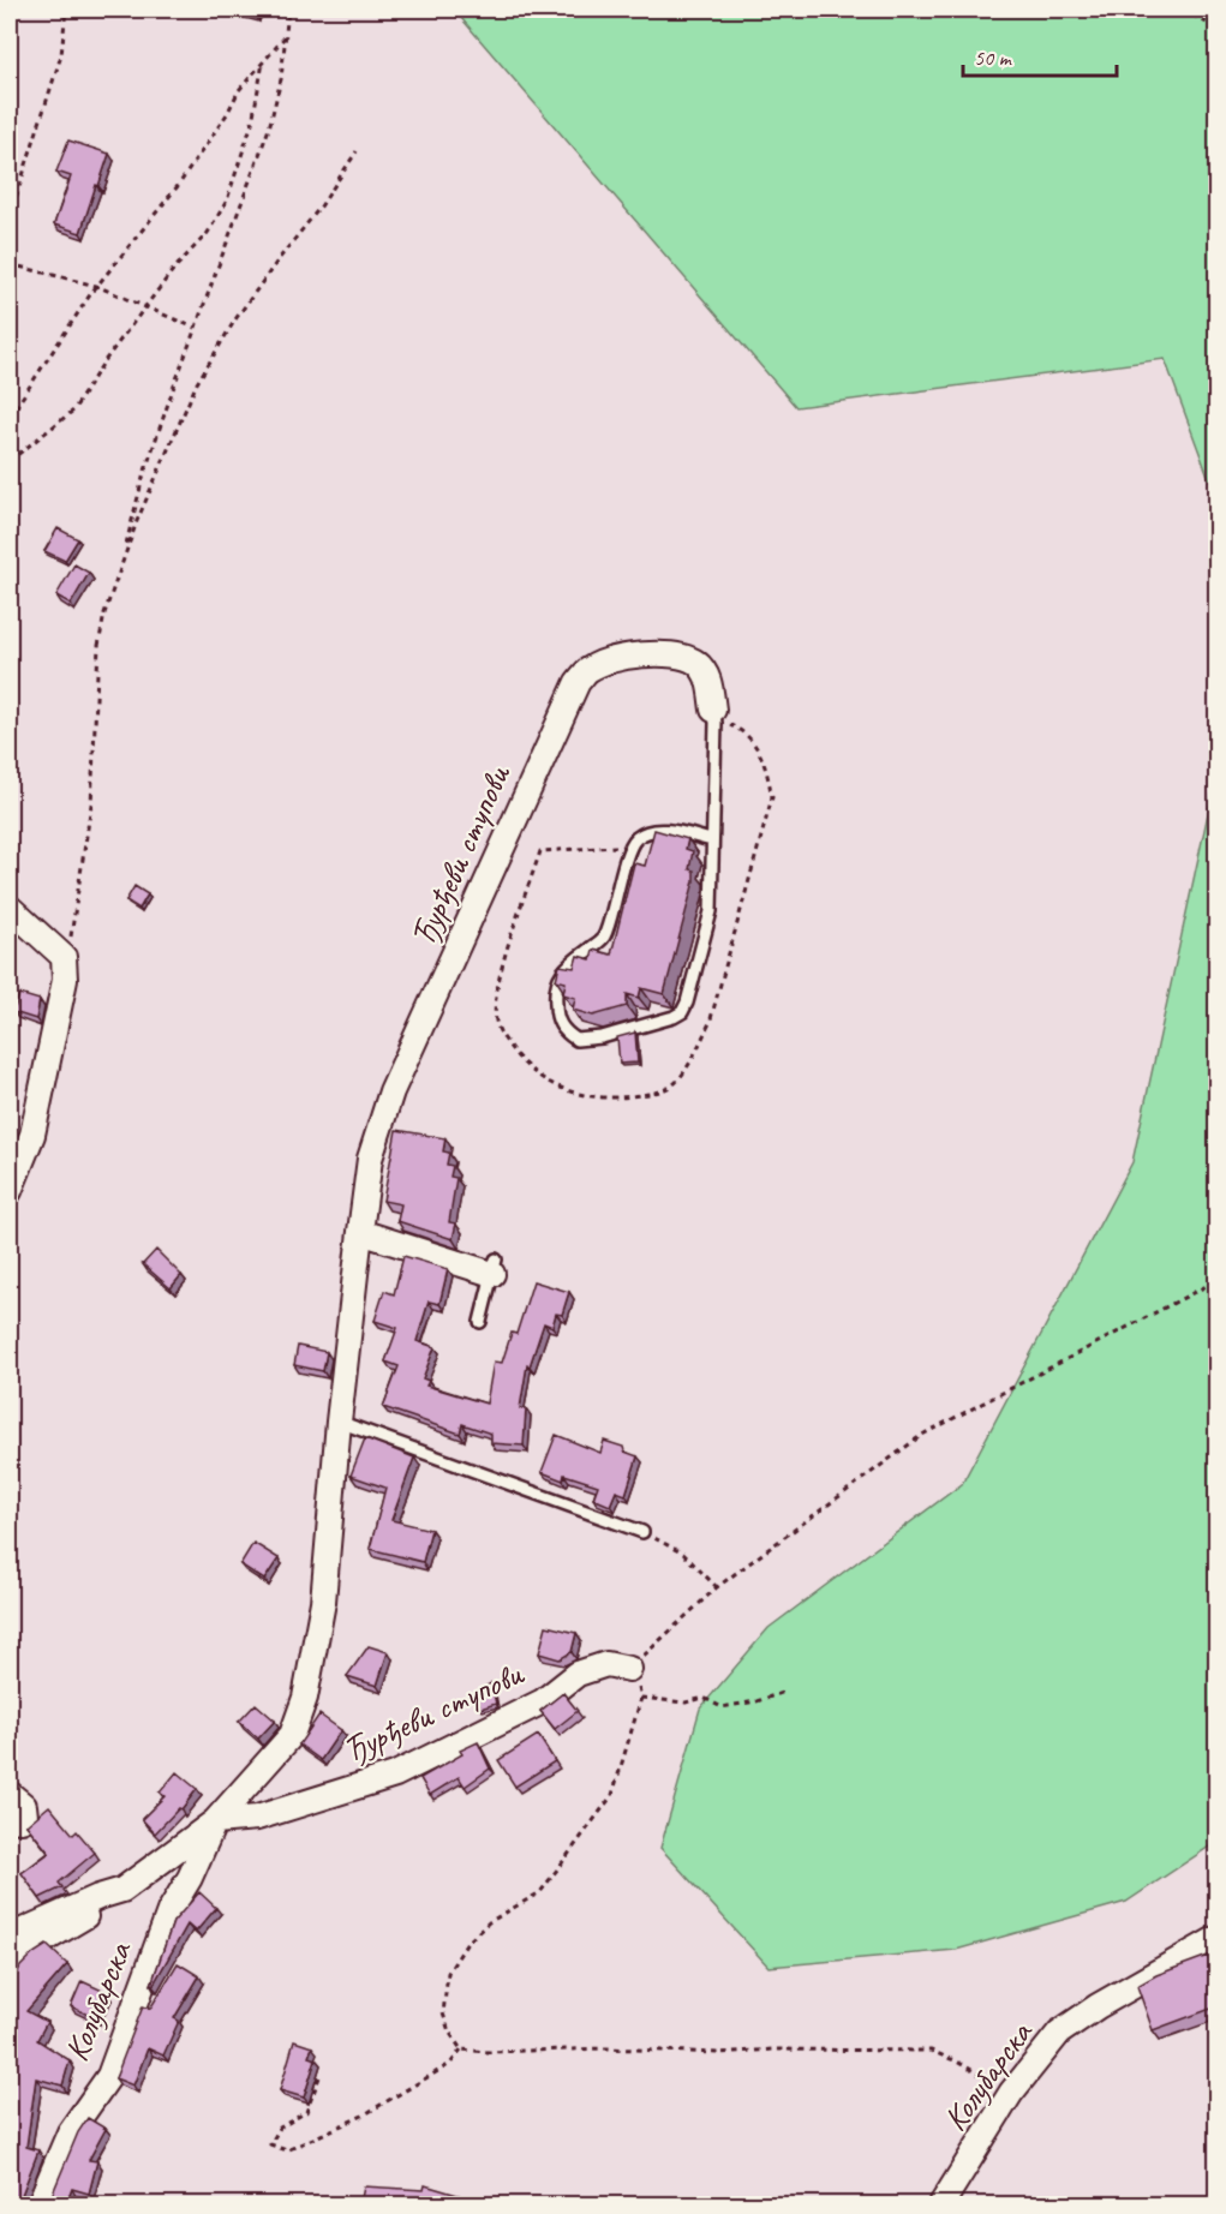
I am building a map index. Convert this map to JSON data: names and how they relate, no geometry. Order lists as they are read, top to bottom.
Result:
{
  "streets": {
    "street": ["Ђурђеви ступови", "Колубарска"]
  },
  "crossings": [
    ["Ђурђеви ступови", "Колубарска"]
  ],
  "scale_bar": "50 m"
}
